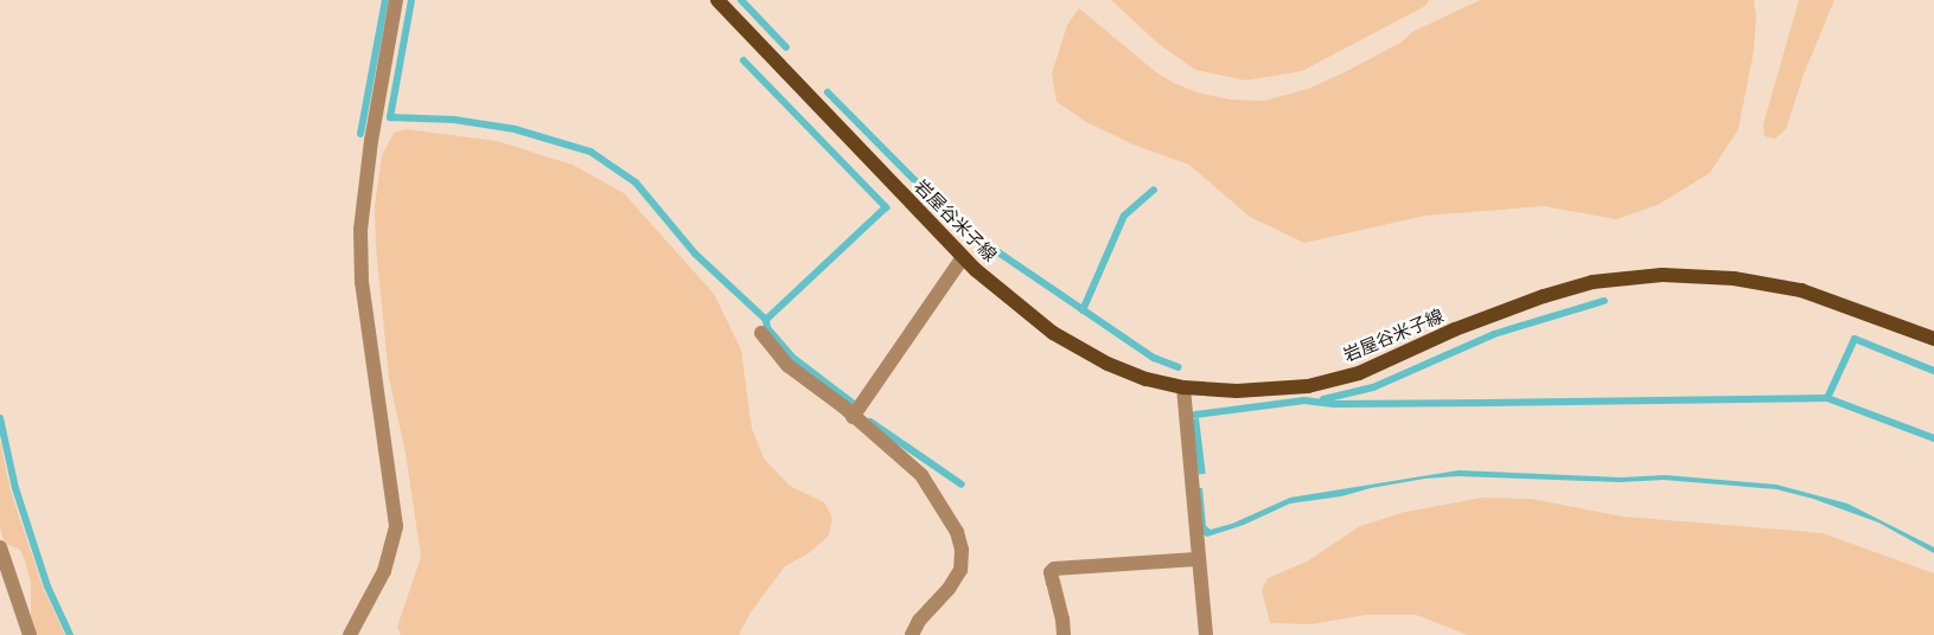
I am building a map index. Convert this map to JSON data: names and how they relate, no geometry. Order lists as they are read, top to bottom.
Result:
{
  "streets": {
    "main road": ["岩屋谷米子線"]
  }
}
